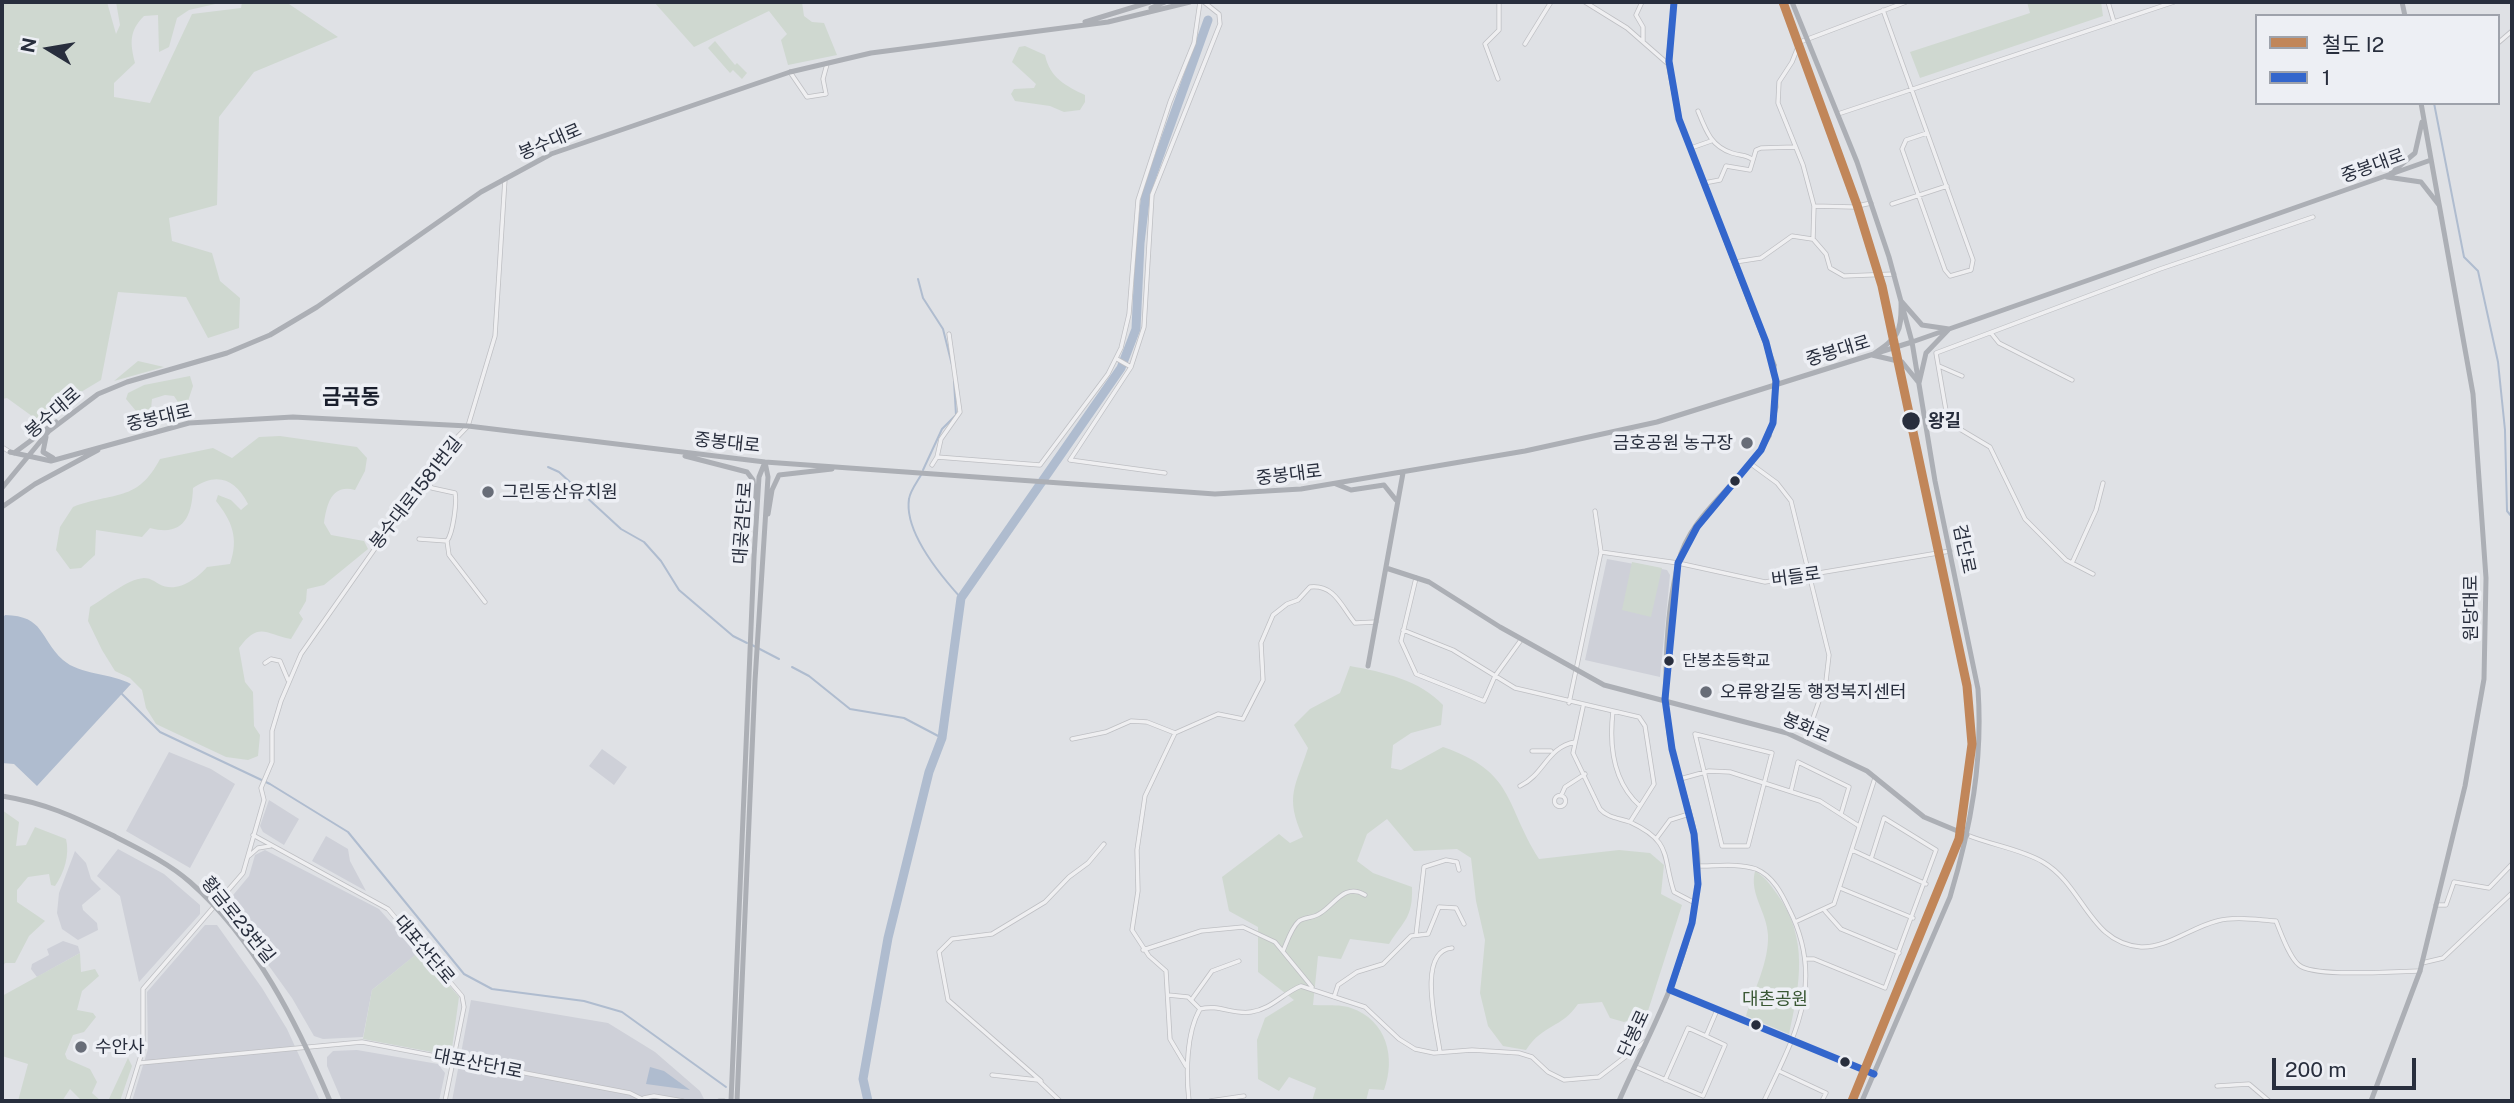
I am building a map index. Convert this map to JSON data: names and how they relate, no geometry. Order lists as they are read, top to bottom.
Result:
{
  "streets": {
    "main road": [
      "봉수대로",
      "중봉대로",
      "대곶검단로",
      "검단로",
      "원당대로",
      "봉화로",
      "황금로23번길",
      "단봉로"
    ],
    "street": [
      "봉수대로1581번길",
      "버들로",
      "대포산단로",
      "대포산단1로"
    ]
  },
  "crossings": [
    ["봉수대로", "봉수대로1581번길"],
    ["중봉대로", "봉수대로1581번길"],
    ["중봉대로", "대곶검단로"],
    ["중봉대로", "검단로"],
    ["중봉대로", "원당대로"],
    ["봉수대로1581번길", "대포산단로"],
    ["검단로", "버들로"],
    ["검단로", "봉화로"],
    ["버들로", "단봉로"],
    ["봉화로", "단봉로"],
    ["황금로23번길", "대포산단1로"],
    ["대포산단로", "대포산단1로"]
  ],
  "districts": ["금곡동"],
  "parks": ["대촌공원"],
  "places": [
    "왕길",
    "금호공원 농구장",
    "그린동산유치원",
    "단봉초등학교",
    "오류왕길동 행정복지센터",
    "수안사"
  ],
  "lines": ["rail line I2", "transit line 1"],
  "legend": ["철도 I2", "1"],
  "scale_bar": "200 m",
  "north": "left"
}
